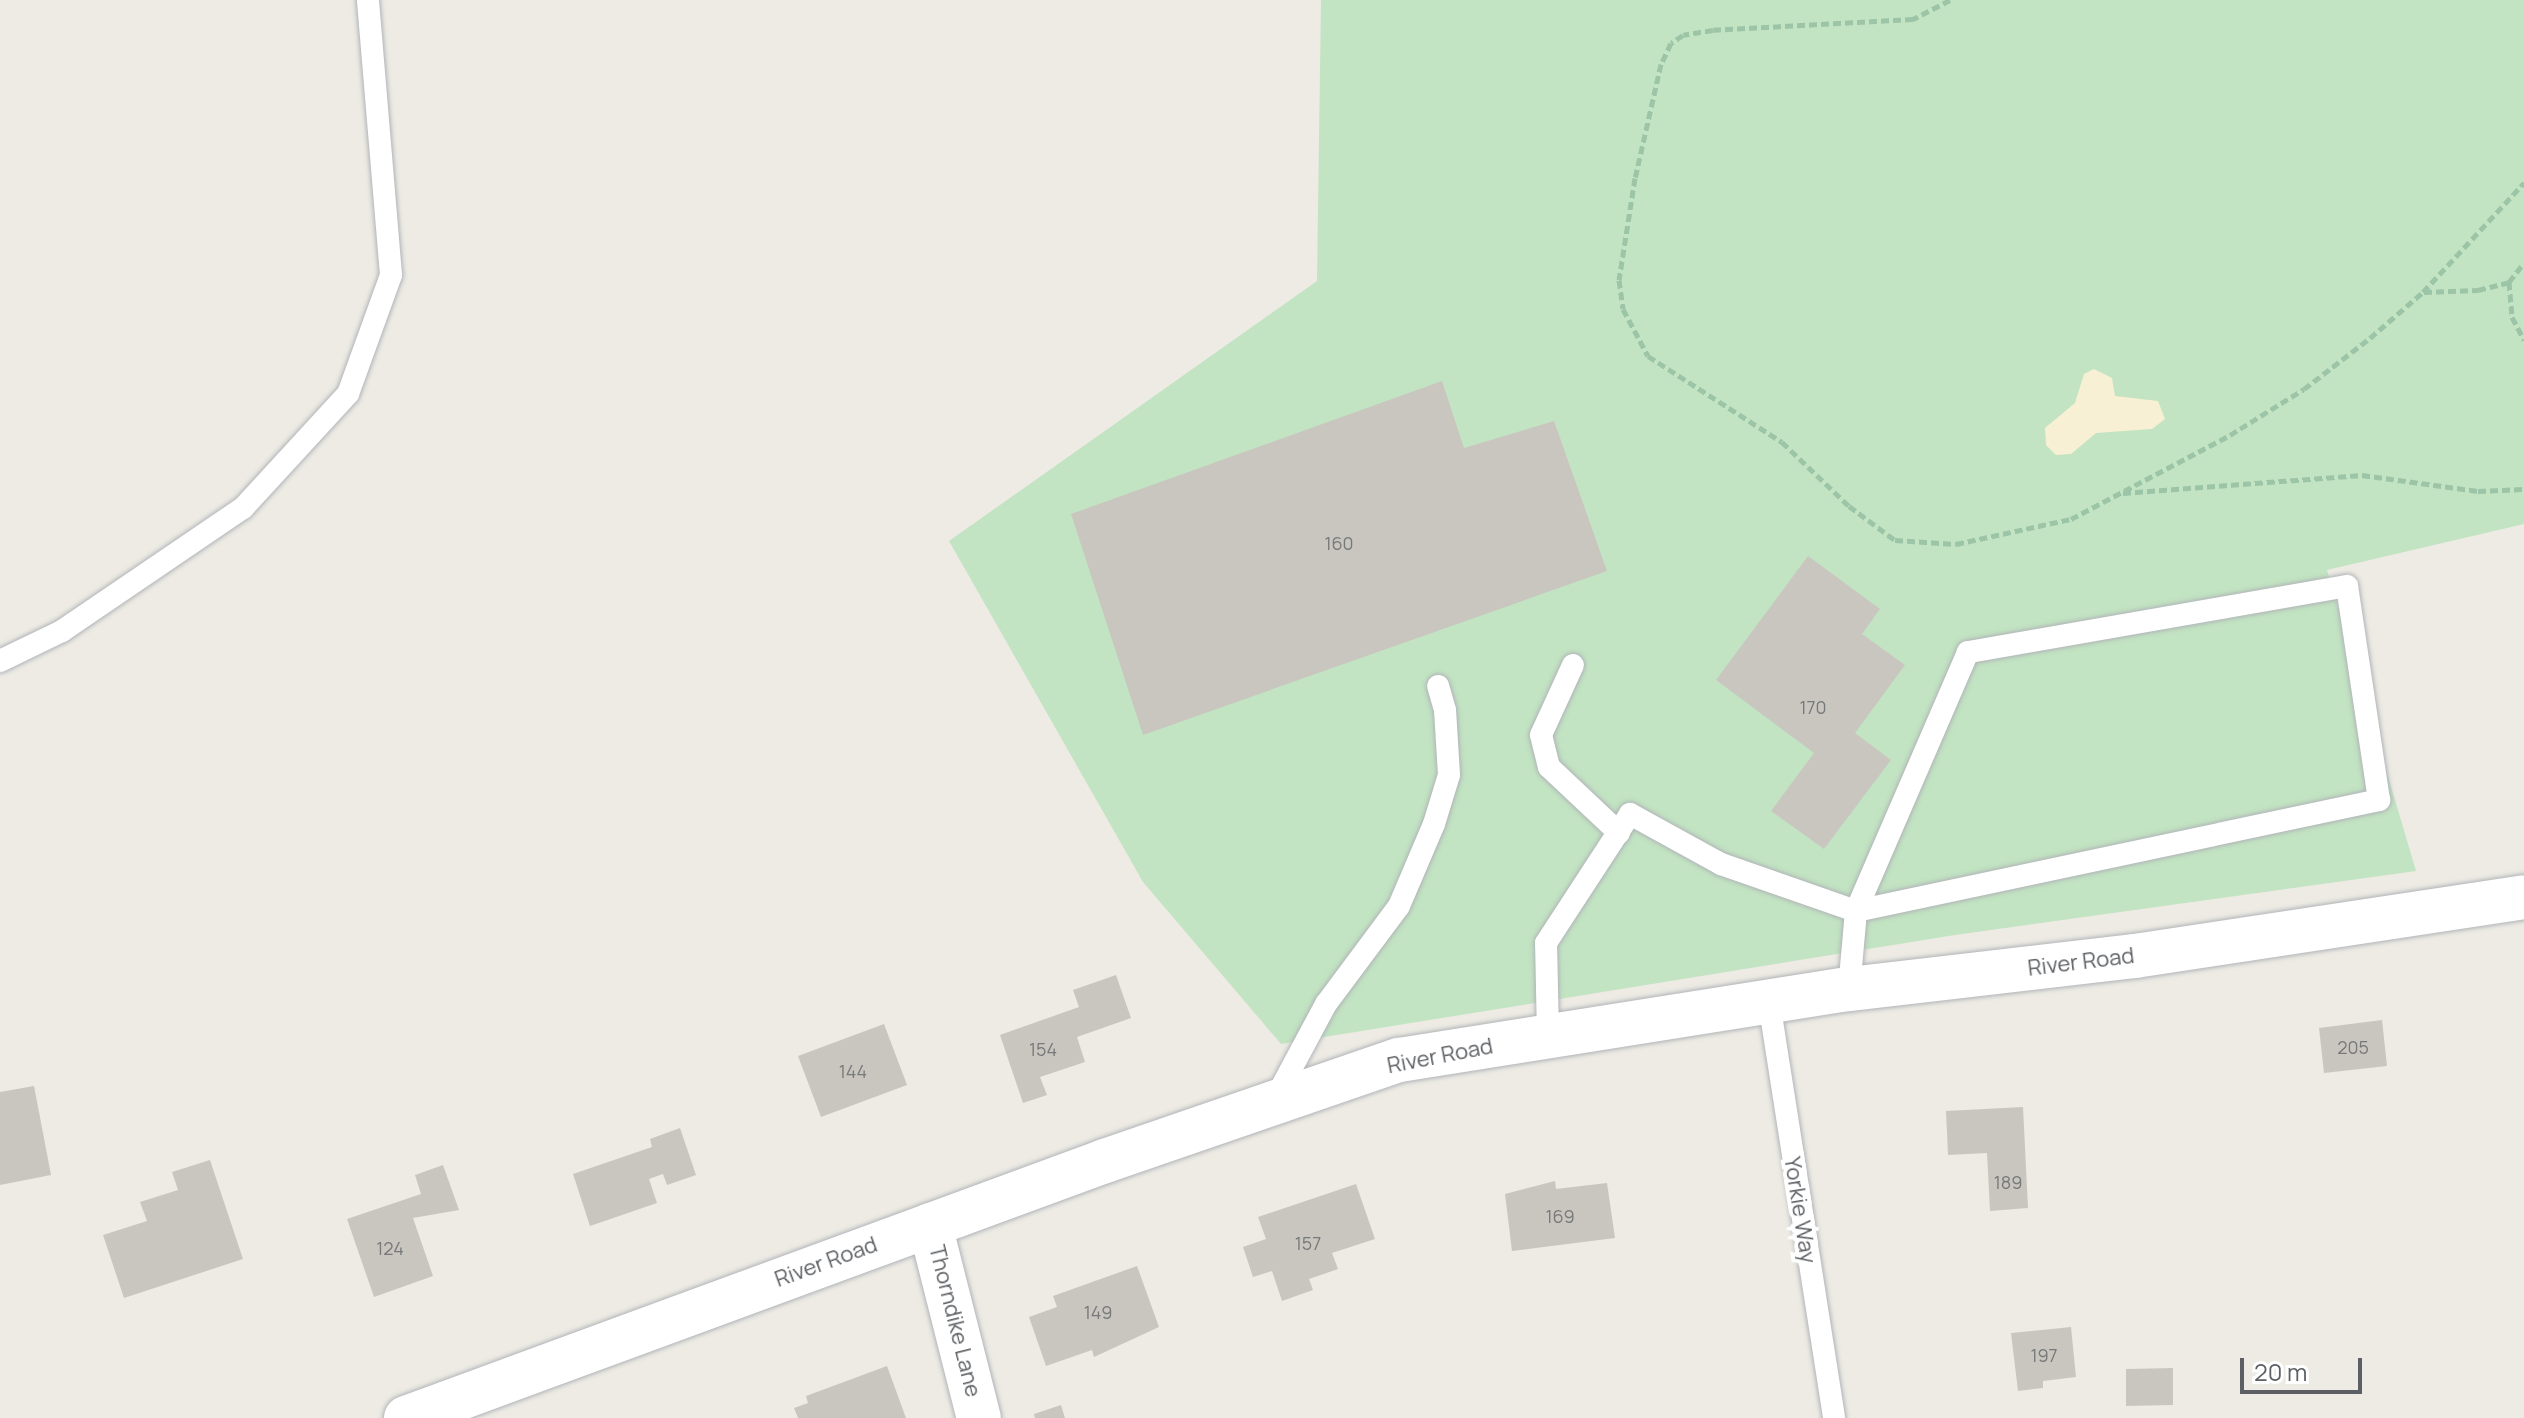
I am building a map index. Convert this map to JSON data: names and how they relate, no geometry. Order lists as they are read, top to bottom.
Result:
{
  "streets": {
    "main road": ["River Road", "Thorndike Lane"],
    "lane": ["Yorkie Way"]
  },
  "crossings": [
    ["River Road", "Yorkie Way"],
    ["River Road", "Thorndike Lane"]
  ],
  "house_numbers": [
    "160",
    "170",
    "205",
    "154",
    "144",
    "189",
    "169",
    "157",
    "124",
    "149",
    "197"
  ],
  "scale_bar": "20 m"
}
